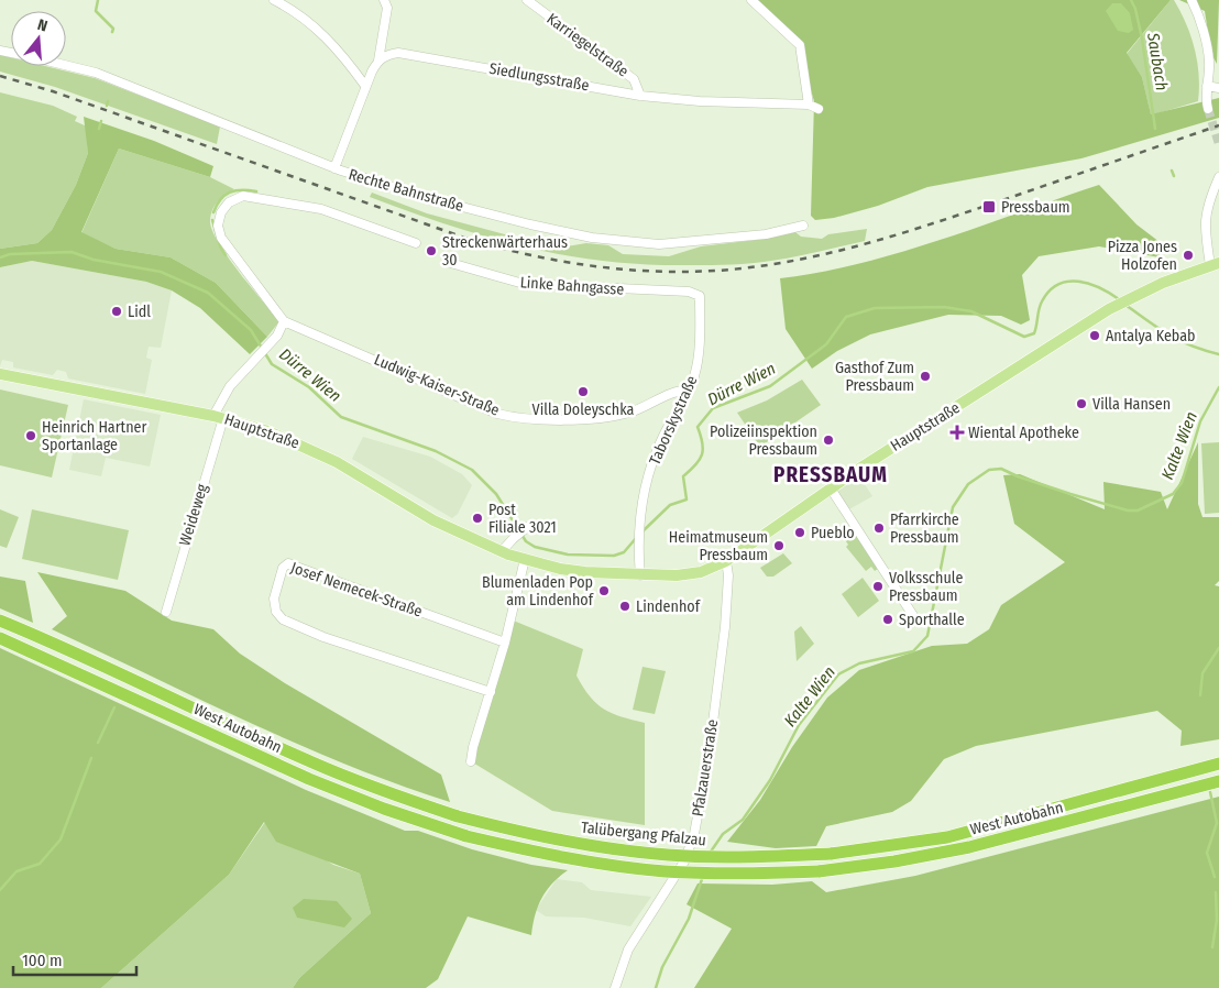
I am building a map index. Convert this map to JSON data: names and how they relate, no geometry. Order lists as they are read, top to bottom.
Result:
{
  "streets": {
    "highway": ["West Autobahn", "Talübergang Pfalzau"],
    "main road": ["Hauptstraße"],
    "street": [
      "Karriegelstraße",
      "Siedlungsstraße",
      "Rechte Bahnstraße",
      "Linke Bahngasse",
      "Ludwig-Kaiser-Straße",
      "Taborskystraße",
      "Weideweg",
      "Josef Nemecek-Straße",
      "Pfalzauerstraße"
    ]
  },
  "crossings": [
    ["Karriegelstraße", "Siedlungsstraße"],
    ["Linke Bahngasse", "Taborskystraße"],
    ["Ludwig-Kaiser-Straße", "Taborskystraße"],
    ["Taborskystraße", "Hauptstraße"],
    ["Hauptstraße", "Weideweg"],
    ["Hauptstraße", "Pfalzauerstraße"],
    ["West Autobahn", "Talübergang Pfalzau"]
  ],
  "districts": ["PRESSBAUM"],
  "water": ["Saubach", "Dürre Wien", "Kalte Wien"],
  "places": {
    "transit": ["Pressbaum"],
    "other": [
      "Streckenwärterhaus 30",
      "Pizza Jones Holzofen",
      "Lidl",
      "Antalya Kebab",
      "Gasthof Zum Pressbaum",
      "Villa Doleyschka",
      "Villa Hansen",
      "Heinrich Hartner Sportanlage",
      "Polizeiinspektion Pressbaum",
      "Post Filiale 3021",
      "Pfarrkirche Pressbaum",
      "Pueblo",
      "Heimatmuseum Pressbaum",
      "Volksschule Pressbaum",
      "Blumenladen Pop am Lindenhof",
      "Lindenhof",
      "Sporthalle"
    ],
    "health": ["Wiental Apotheke"]
  },
  "scale_bar": "100 m",
  "north": "top"
}
